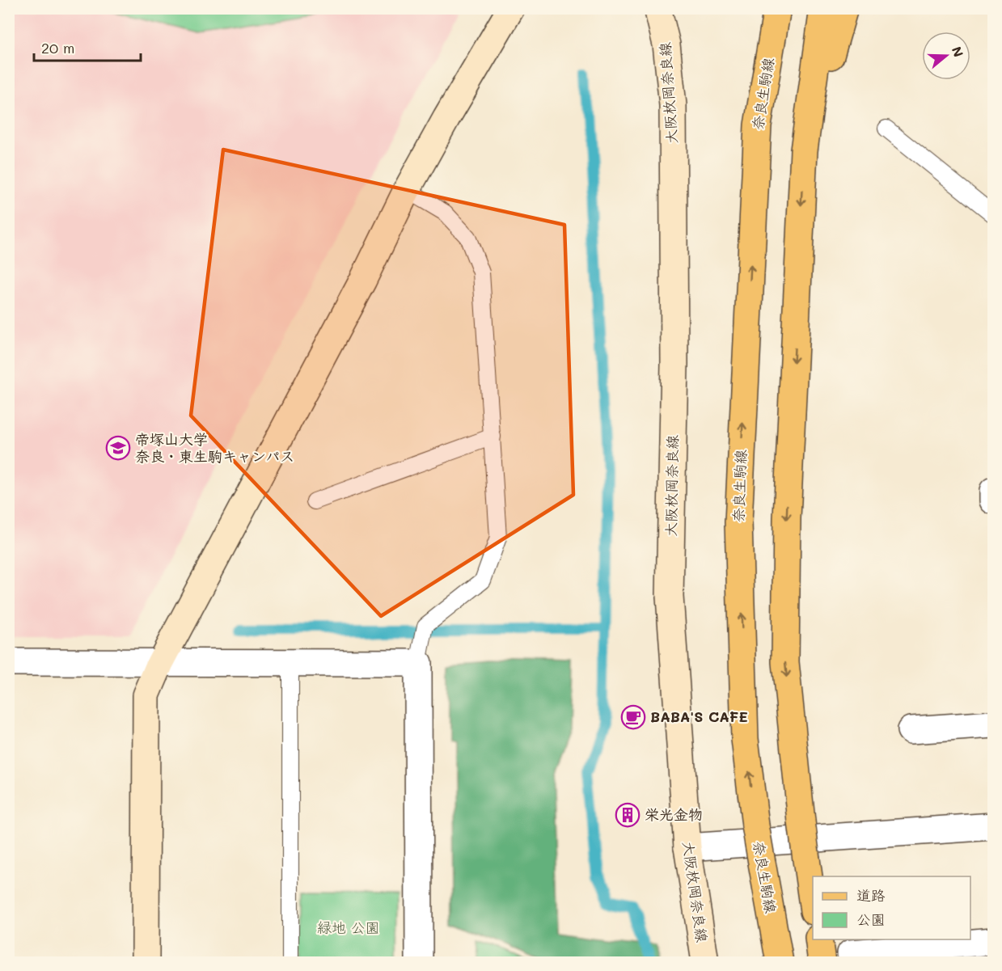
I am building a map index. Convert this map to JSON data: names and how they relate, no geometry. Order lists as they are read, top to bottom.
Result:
{
  "streets": {
    "main road": ["奈良生駒線"],
    "street": ["大阪枚岡奈良線"]
  },
  "parks": ["緑地 公園"],
  "places": {
    "school or university": ["帝塚山大学 奈良・東生駒キャンパス"],
    "cafe": ["BABA'S CAFE"],
    "building": ["栄光金物"]
  },
  "legend": ["道路", "公園"],
  "scale_bar": "20 m",
  "north": "right"
}
